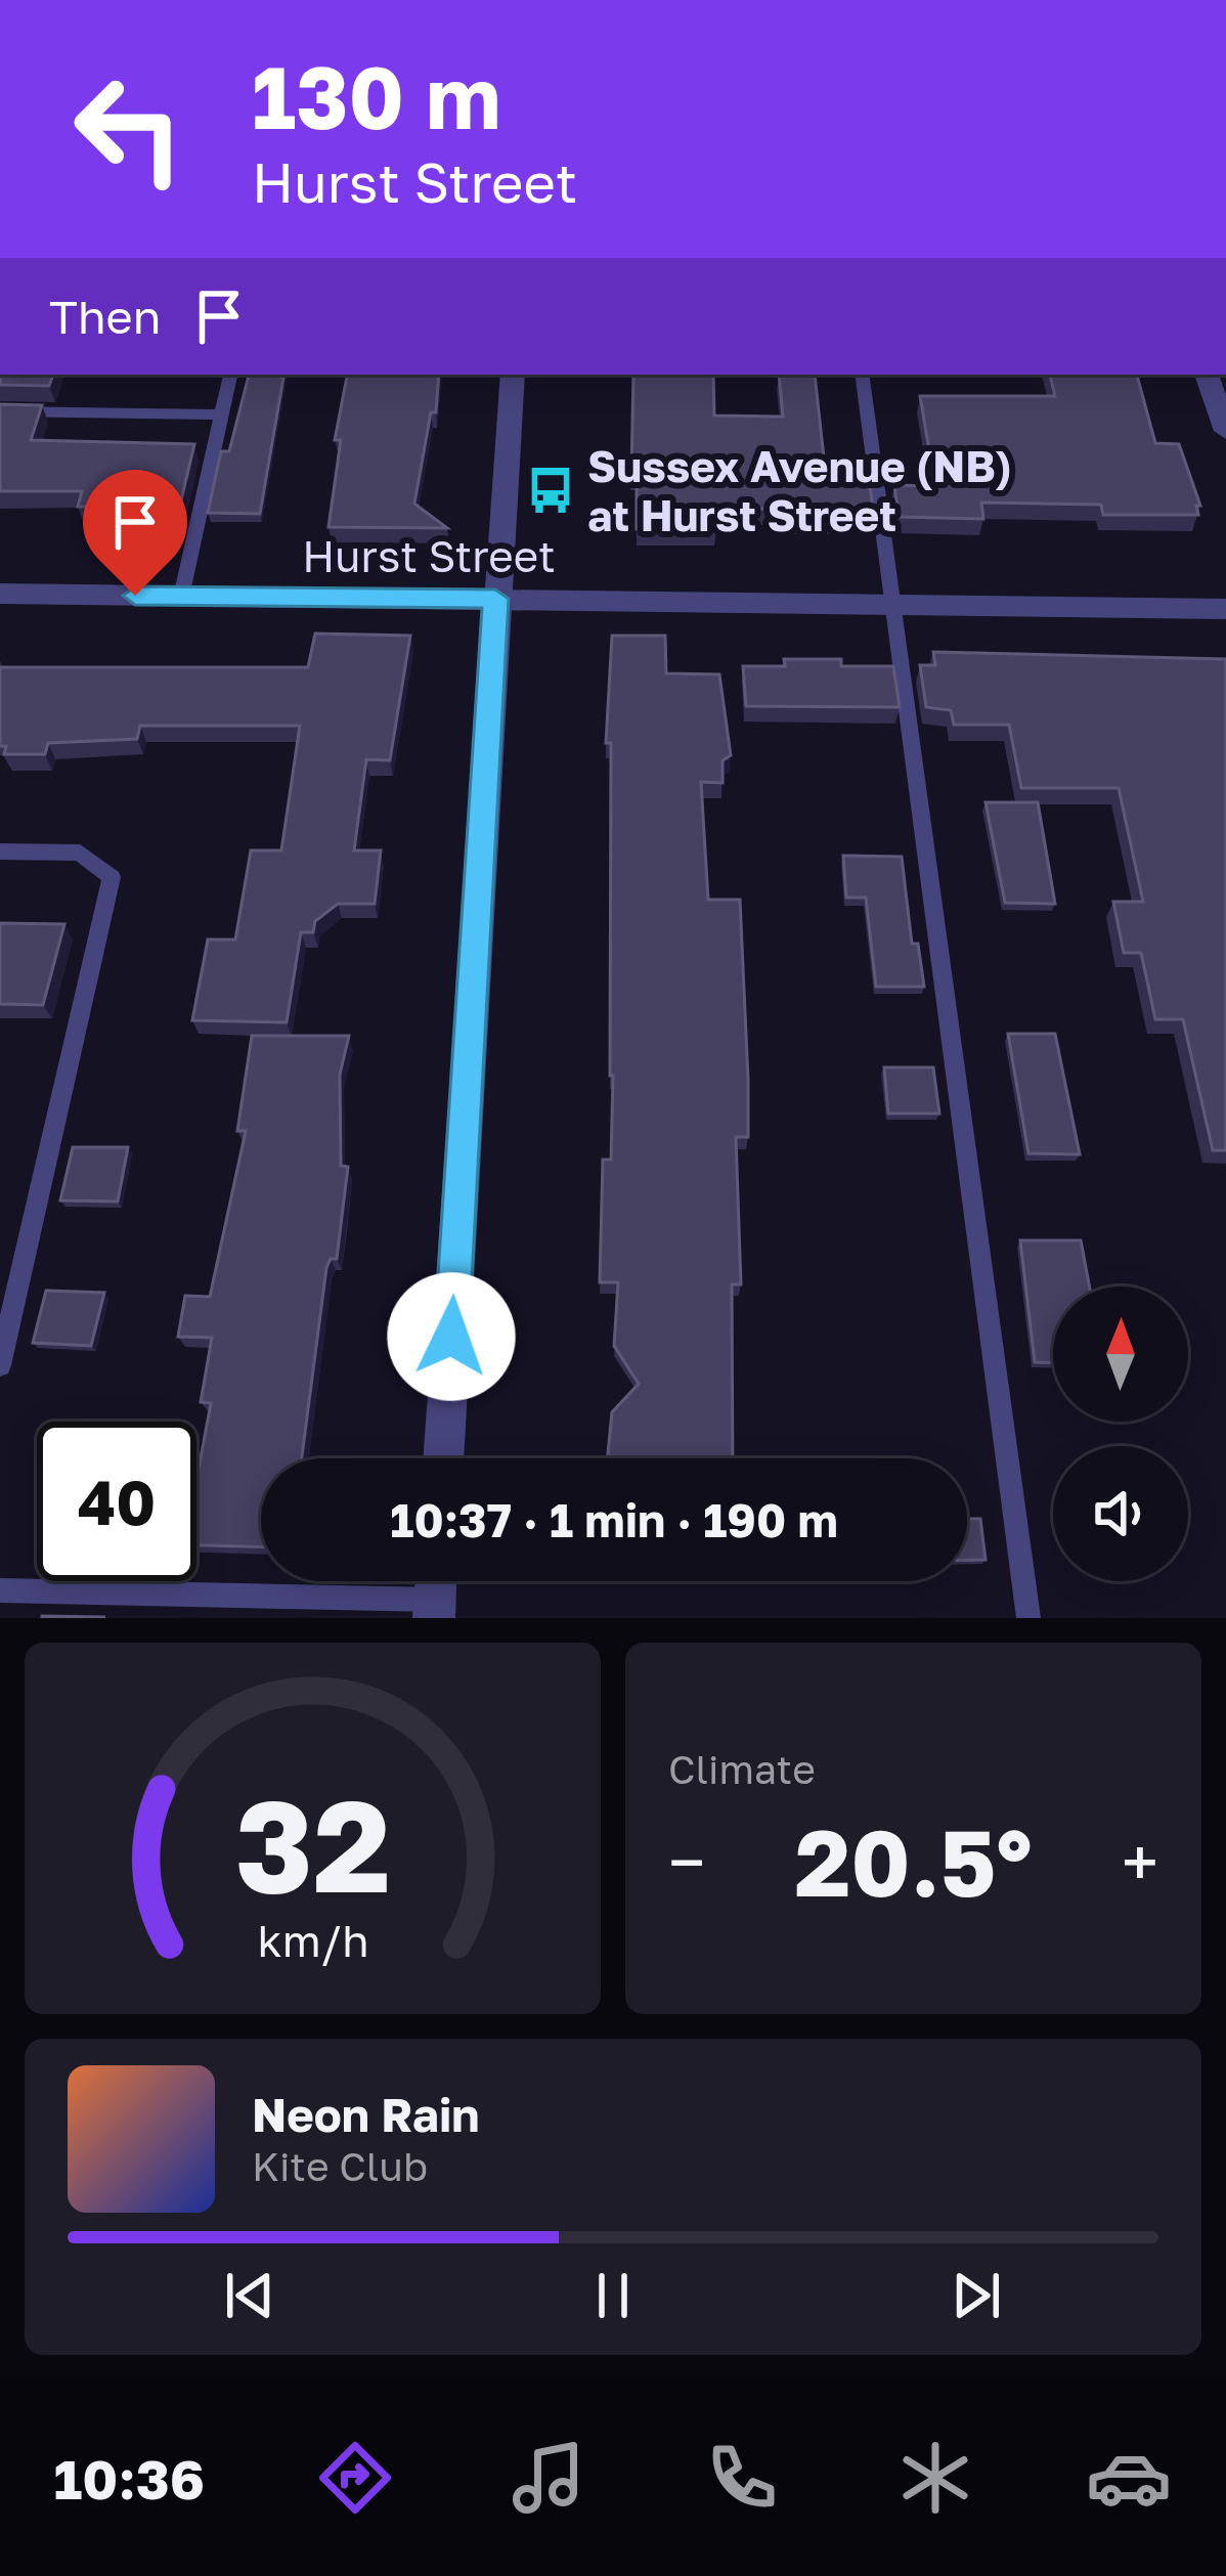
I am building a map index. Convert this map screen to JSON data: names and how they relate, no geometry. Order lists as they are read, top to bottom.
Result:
{
  "streets": {
    "street": ["Hurst Street"]
  },
  "places": {
    "bus stop": ["Sussex Avenue (NB) at Hurst Street"]
  },
  "north": "top",
  "page": {
    "turn": ["130 m", "Hurst Street"],
    "then": "Then",
    "limit": "40",
    "trip": "10:37 · 1 min · 190 m",
    "tile": "Climate",
    "heat": ["−", "20.5°", "+"],
    "song": ["Neon Rain", "Kite Club"],
    "tabs": "10:36",
    "gauge": ["32", "km/h"]
  }
}
